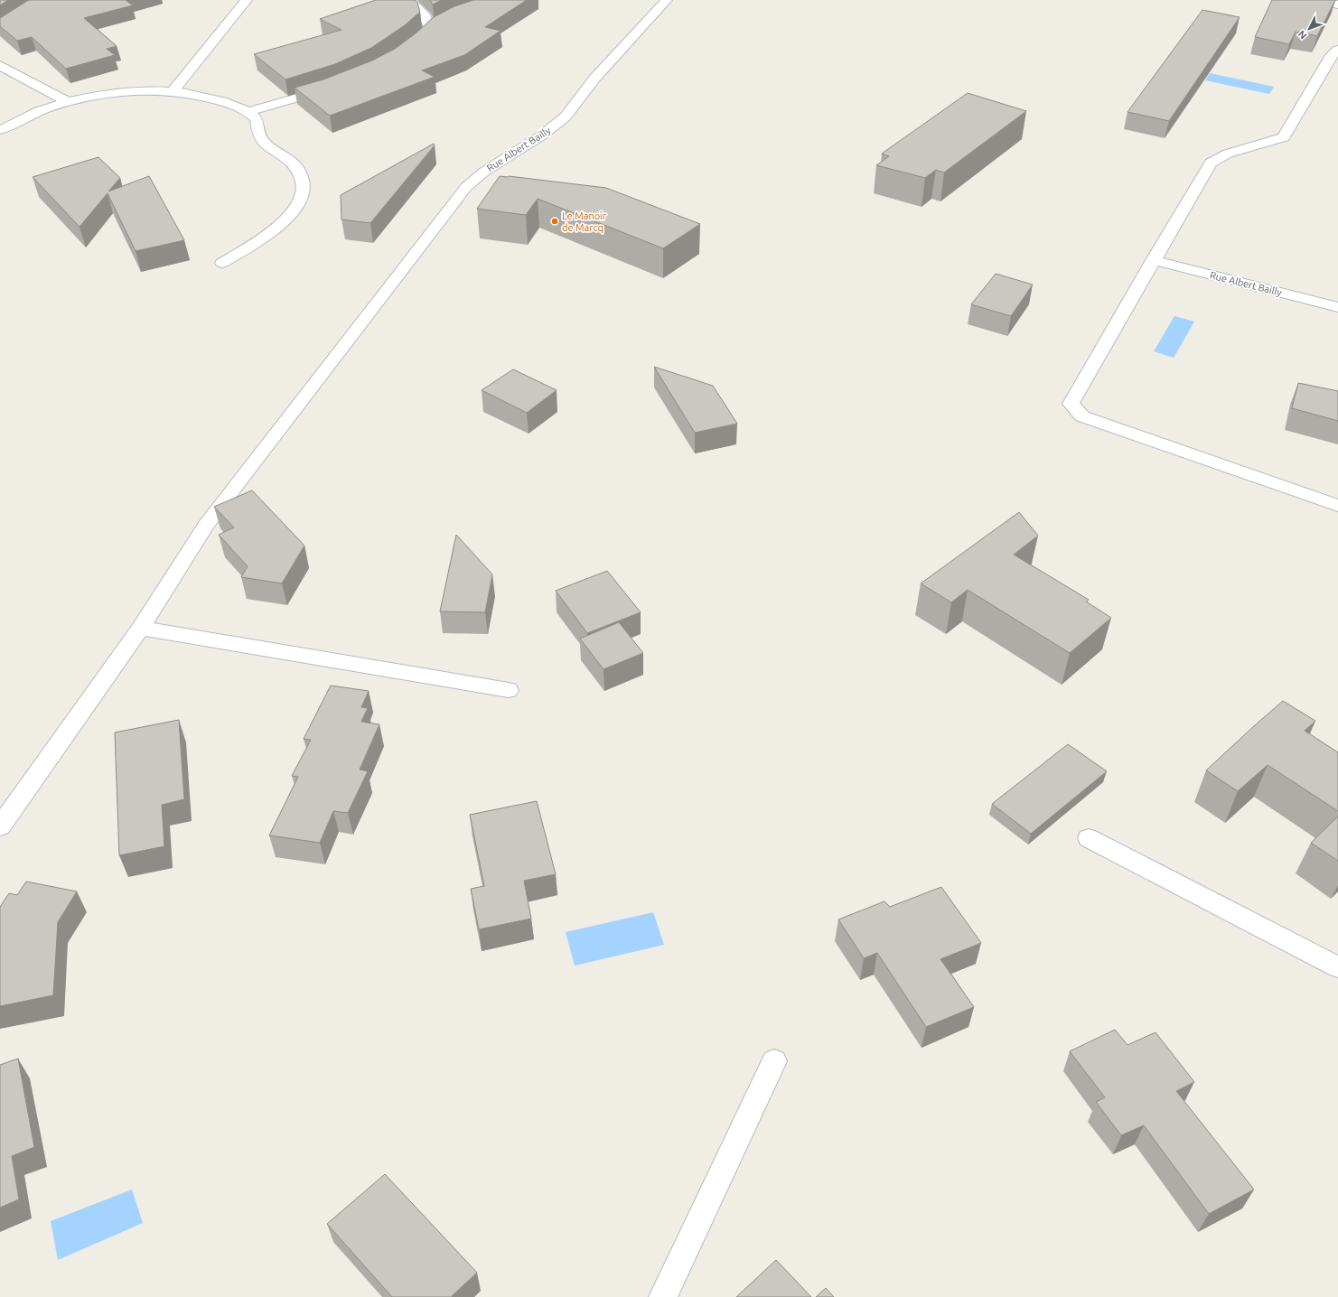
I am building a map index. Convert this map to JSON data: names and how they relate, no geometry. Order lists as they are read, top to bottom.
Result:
{
  "streets": {
    "street": ["Rue Albert Bailly"]
  },
  "places": ["Le Manoir de Marcq"],
  "north": "bottom left"
}
